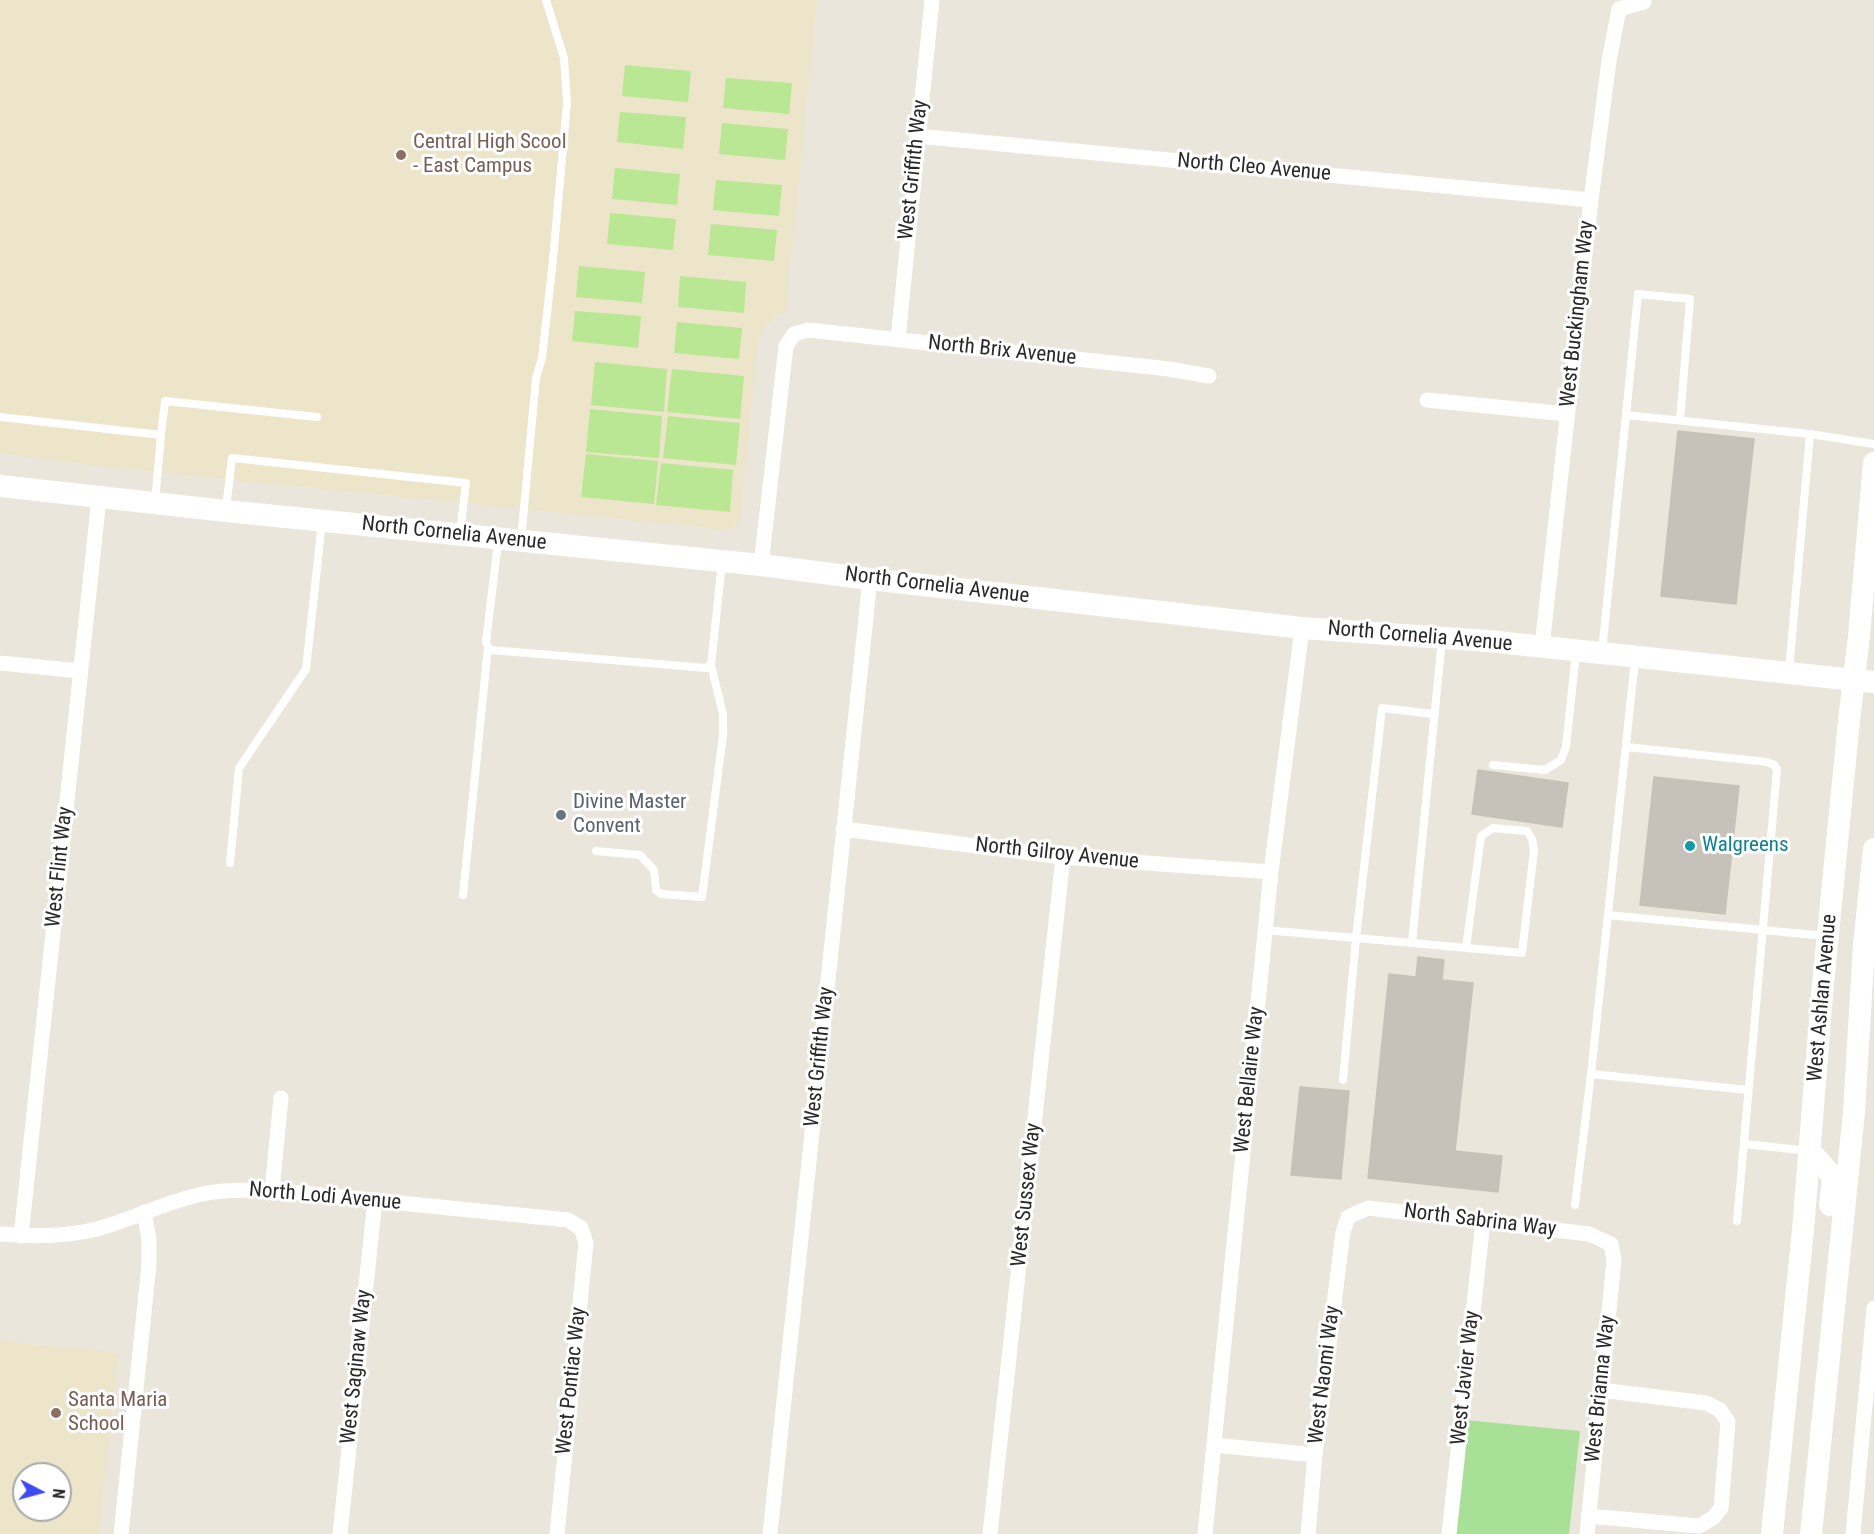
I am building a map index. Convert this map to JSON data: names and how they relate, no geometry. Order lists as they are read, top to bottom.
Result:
{
  "streets": {
    "main road": ["North Cornelia Avenue", "West Ashlan Avenue"],
    "street": [
      "North Cleo Avenue",
      "West Griffith Way",
      "West Buckingham Way",
      "North Brix Avenue",
      "North Gilroy Avenue",
      "West Flint Way",
      "West Bellaire Way",
      "West Sussex Way",
      "North Lodi Avenue",
      "North Sabrina Way",
      "West Saginaw Way",
      "West Naomi Way",
      "West Javier Way",
      "West Pontiac Way",
      "West Brianna Way"
    ]
  },
  "crossings": [
    ["North Cleo Avenue", "West Griffith Way"],
    ["North Cleo Avenue", "West Buckingham Way"],
    ["West Griffith Way", "North Brix Avenue"],
    ["West Griffith Way", "North Cornelia Avenue"],
    ["West Griffith Way", "North Gilroy Avenue"],
    ["West Buckingham Way", "North Cornelia Avenue"],
    ["North Brix Avenue", "North Cornelia Avenue"],
    ["North Cornelia Avenue", "West Flint Way"],
    ["North Cornelia Avenue", "West Ashlan Avenue"],
    ["North Cornelia Avenue", "West Bellaire Way"],
    ["North Gilroy Avenue", "West Bellaire Way"],
    ["North Gilroy Avenue", "West Sussex Way"],
    ["West Flint Way", "North Lodi Avenue"],
    ["North Lodi Avenue", "West Saginaw Way"],
    ["North Lodi Avenue", "West Pontiac Way"],
    ["North Sabrina Way", "West Naomi Way"],
    ["North Sabrina Way", "West Javier Way"],
    ["North Sabrina Way", "West Brianna Way"]
  ],
  "places": [
    "Central High Scool - East Campus",
    "Divine Master Convent",
    "Walgreens",
    "Santa Maria School"
  ],
  "north": "right"
}
